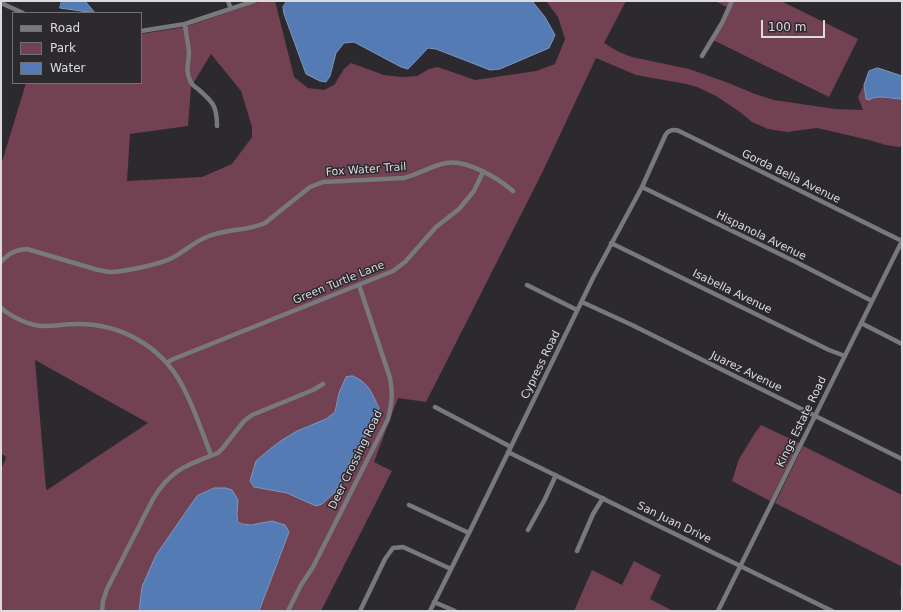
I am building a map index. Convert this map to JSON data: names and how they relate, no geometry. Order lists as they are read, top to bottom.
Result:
{
  "streets": {
    "street": [
      "Fox Water Trail",
      "Gorda Bella Avenue",
      "Hispanola Avenue",
      "Green Turtle Lane",
      "Isabella Avenue",
      "Cypress Road",
      "Juarez Avenue",
      "Kings Estate Road",
      "Deer Crossing Road",
      "San Juan Drive"
    ]
  },
  "crossings": [
    ["Fox Water Trail", "Green Turtle Lane"],
    ["Gorda Bella Avenue", "Cypress Road"],
    ["Gorda Bella Avenue", "Kings Estate Road"],
    ["Hispanola Avenue", "Cypress Road"],
    ["Hispanola Avenue", "Kings Estate Road"],
    ["Green Turtle Lane", "Deer Crossing Road"],
    ["Isabella Avenue", "Cypress Road"],
    ["Isabella Avenue", "Kings Estate Road"],
    ["Cypress Road", "Juarez Avenue"],
    ["Cypress Road", "San Juan Drive"],
    ["Juarez Avenue", "Kings Estate Road"],
    ["Kings Estate Road", "San Juan Drive"]
  ],
  "legend": ["Road", "Park", "Water"],
  "scale_bar": "100 m"
}
